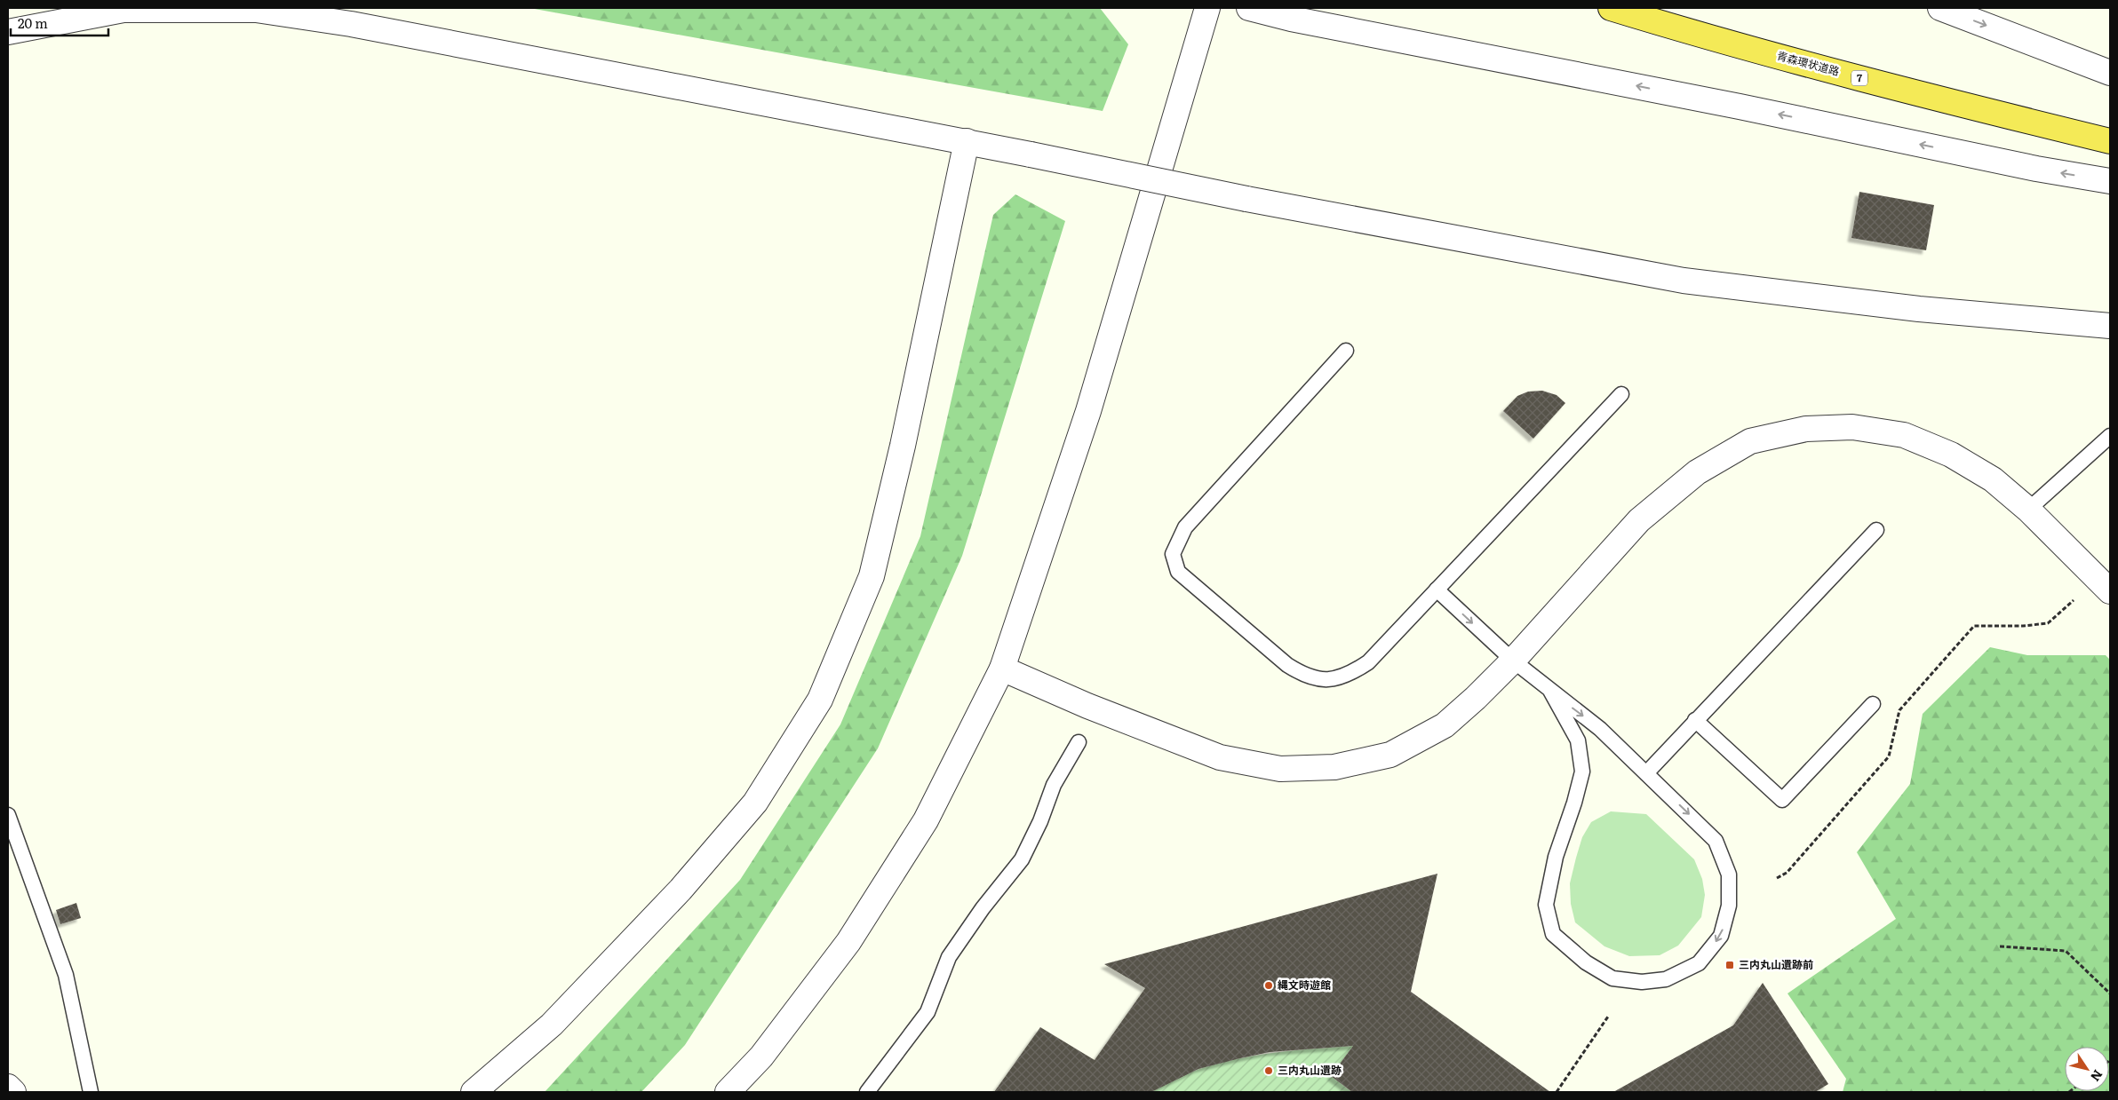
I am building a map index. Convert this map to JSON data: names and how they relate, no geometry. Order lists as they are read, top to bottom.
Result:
{
  "streets": {
    "highway": ["青森環状道路", "7"]
  },
  "places": {
    "transit": ["三内丸山遺跡前"],
    "other": ["縄文時遊館", "三内丸山遺跡"]
  },
  "scale_bar": "20 m",
  "north": "bottom right"
}
